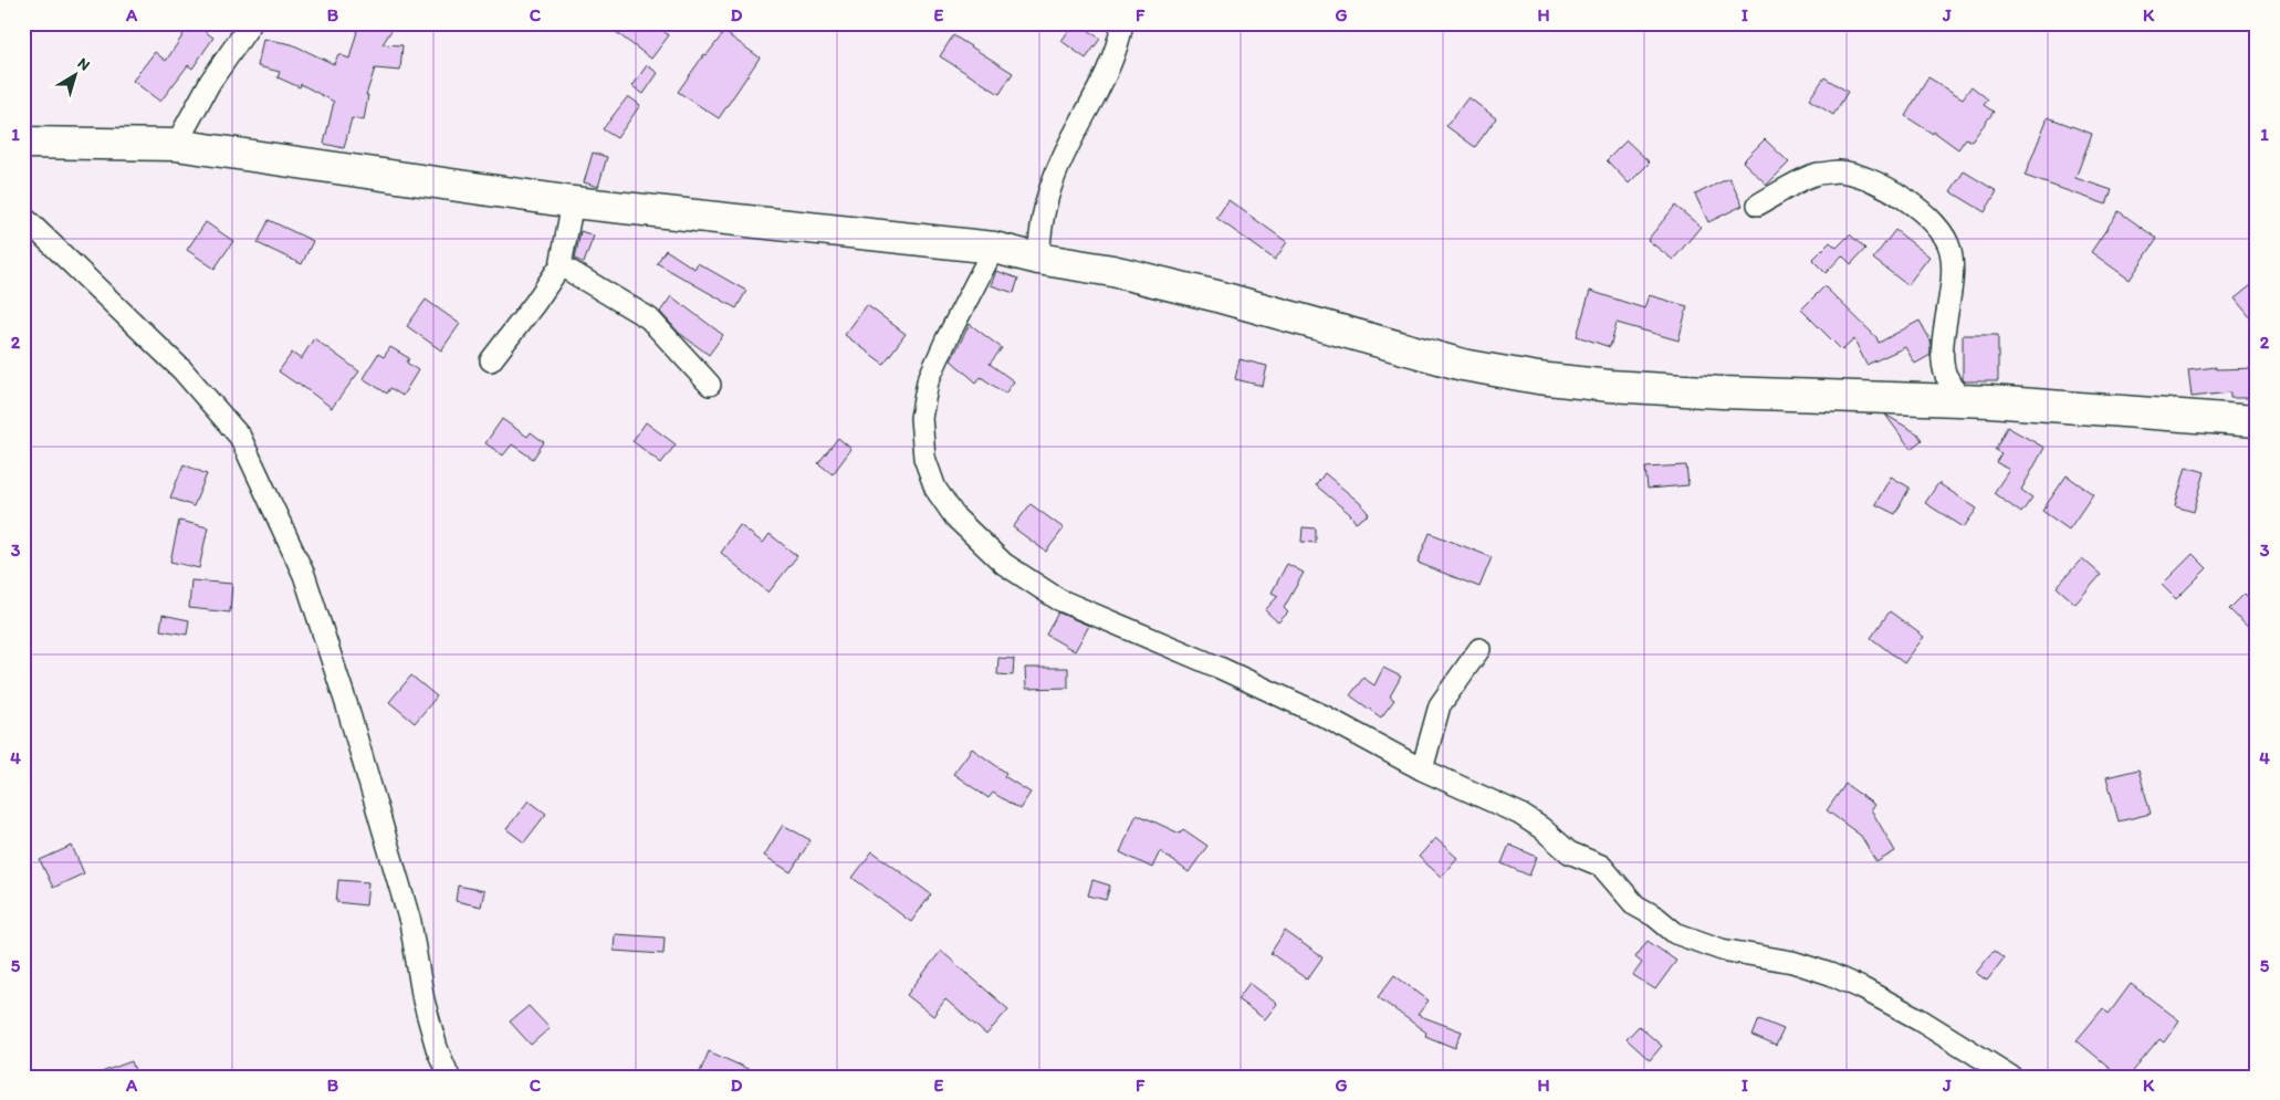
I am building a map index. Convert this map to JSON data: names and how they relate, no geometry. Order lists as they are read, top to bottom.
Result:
{
  "north": "top right",
  "grid": {
    "columns": [
      "A",
      "B",
      "C",
      "D",
      "E",
      "F",
      "G",
      "H",
      "I",
      "J",
      "K"
    ],
    "rows": [
      "1",
      "2",
      "3",
      "4",
      "5"
    ]
  }
}
